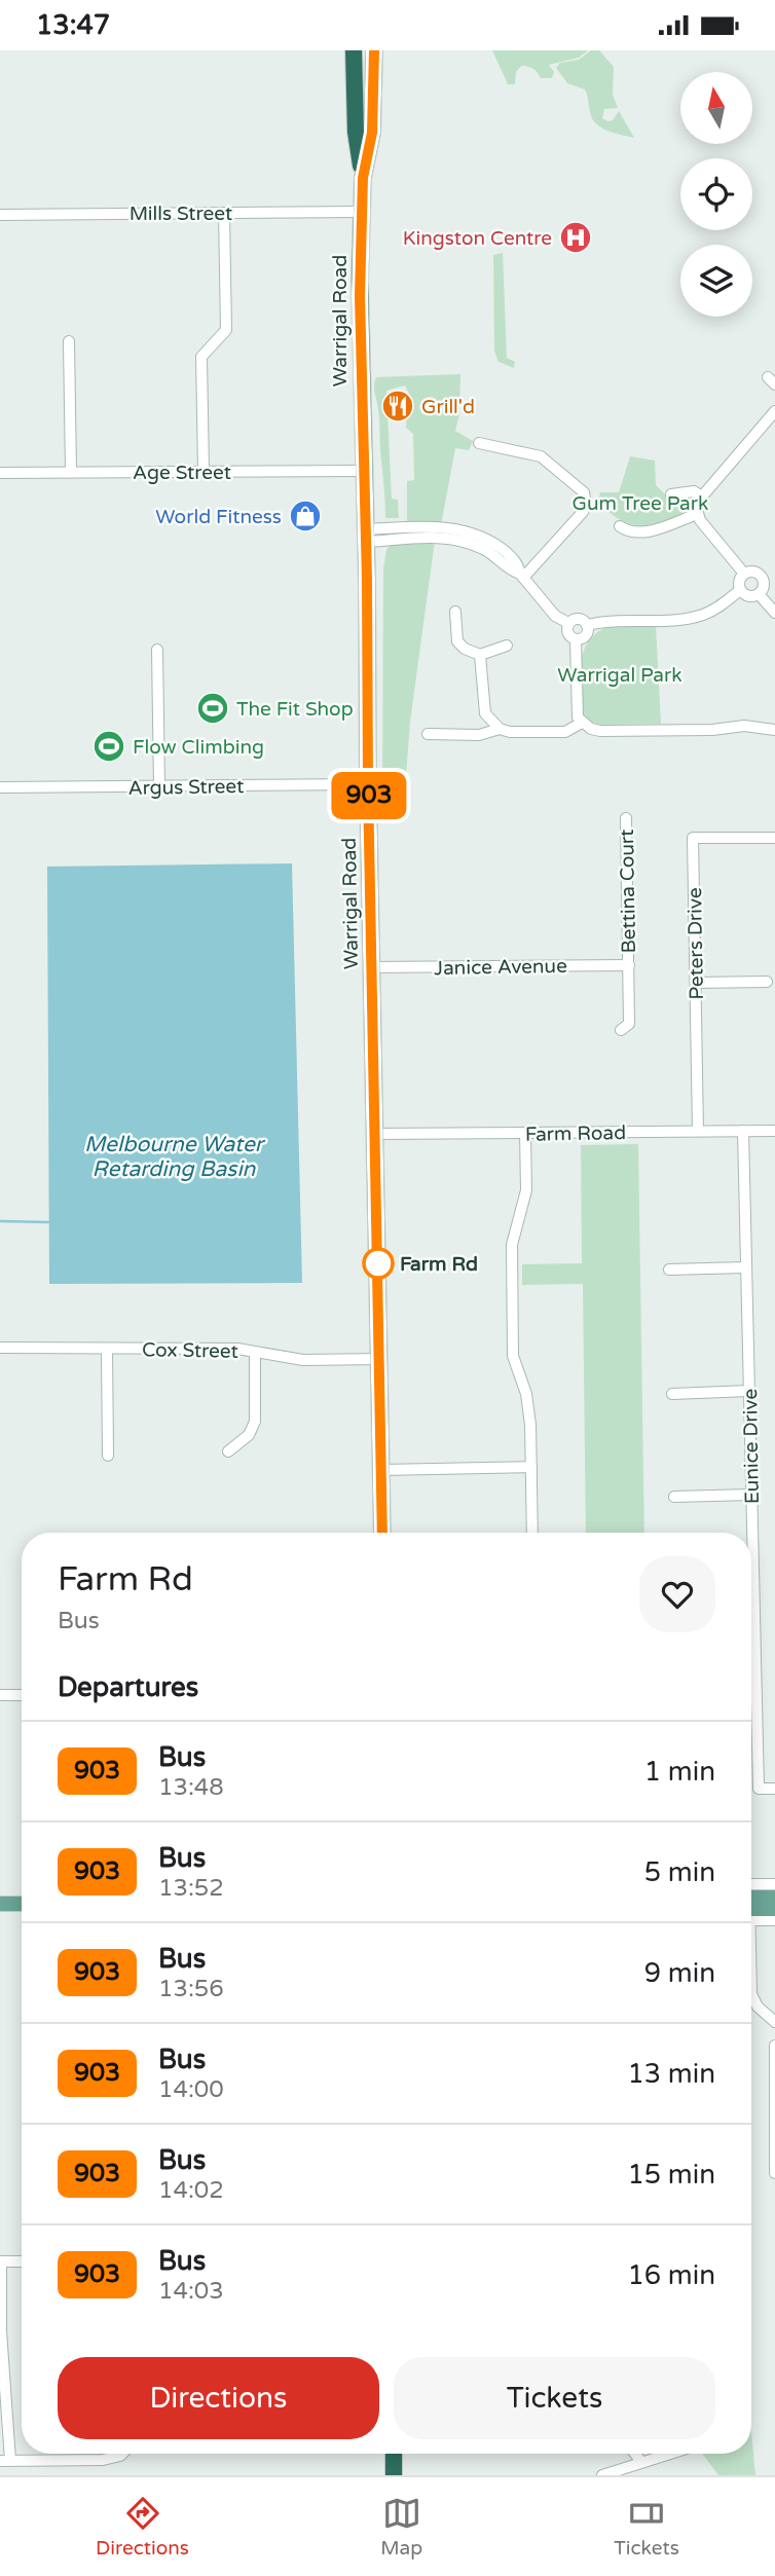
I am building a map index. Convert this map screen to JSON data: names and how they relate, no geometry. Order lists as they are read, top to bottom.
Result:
{
  "streets": {
    "highway": ["Warrigal Road"],
    "street": [
      "Mills Street",
      "Age Street",
      "Argus Street",
      "Bettina Court",
      "Peters Drive",
      "Janice Avenue",
      "Farm Road",
      "Cox Street",
      "Eunice Drive"
    ]
  },
  "crossings": [
    ["Mills Street", "Warrigal Road"],
    ["Warrigal Road", "Age Street"],
    ["Warrigal Road", "Argus Street"],
    ["Warrigal Road", "Janice Avenue"],
    ["Warrigal Road", "Farm Road"],
    ["Warrigal Road", "Cox Street"],
    ["Bettina Court", "Janice Avenue"],
    ["Peters Drive", "Farm Road"],
    ["Farm Road", "Eunice Drive"]
  ],
  "water": ["Melbourne Water Retarding Basin"],
  "parks": ["Gum Tree Park", "Warrigal Park"],
  "places": {
    "hospital": ["Kingston Centre"],
    "restaurant": ["Grill'd"],
    "shop": ["World Fitness"],
    "sports": ["The Fit Shop", "Flow Climbing"],
    "other": ["Farm Rd"]
  },
  "lines": ["bus line 903"],
  "north": "top",
  "page": {
    "status": "13:47",
    "on_map": "903",
    "heading": [
      ["Farm Rd", "Bus"],
      "Departures"
    ],
    "list": [
      {
        "mark": "903",
        "name": "Bus",
        "note": "13:48",
        "value": "1 min"
      },
      {
        "mark": "903",
        "name": "Bus",
        "note": "13:52",
        "value": "5 min"
      },
      {
        "mark": "903",
        "name": "Bus",
        "note": "13:56",
        "value": "9 min"
      },
      {
        "mark": "903",
        "name": "Bus",
        "note": "14:00",
        "value": "13 min"
      },
      {
        "mark": "903",
        "name": "Bus",
        "note": "14:02",
        "value": "15 min"
      },
      {
        "mark": "903",
        "name": "Bus",
        "note": "14:03",
        "value": "16 min"
      }
    ],
    "buttons": ["Directions", "Tickets"],
    "tabs": ["Directions", "Map", "Tickets"]
  }
}
